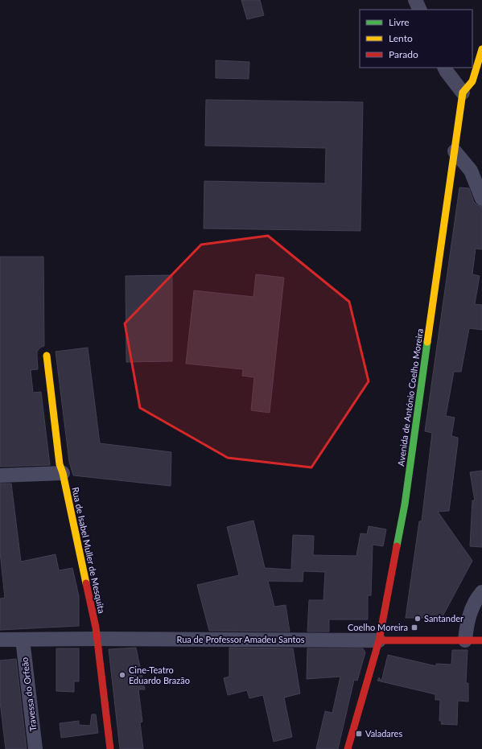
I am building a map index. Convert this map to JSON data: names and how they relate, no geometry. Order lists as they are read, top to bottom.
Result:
{
  "streets": {
    "main road": ["Avenida de António Coelho Moreira", "Rua de Isabel Muller de Mesquita", "Rua de Professor Amadeu Santos"],
    "street": ["Travessa do Orfeão"]
  },
  "crossings": [
    ["Avenida de António Coelho Moreira", "Rua de Professor Amadeu Santos"],
    ["Rua de Isabel Muller de Mesquita", "Rua de Professor Amadeu Santos"],
    ["Rua de Professor Amadeu Santos", "Travessa do Orfeão"]
  ],
  "places": {
    "other": ["Santander", "Cine-Teatro Eduardo Brazão"],
    "transit": ["Coelho Moreira", "Valadares"]
  },
  "legend": ["Livre", "Lento", "Parado"]
}
